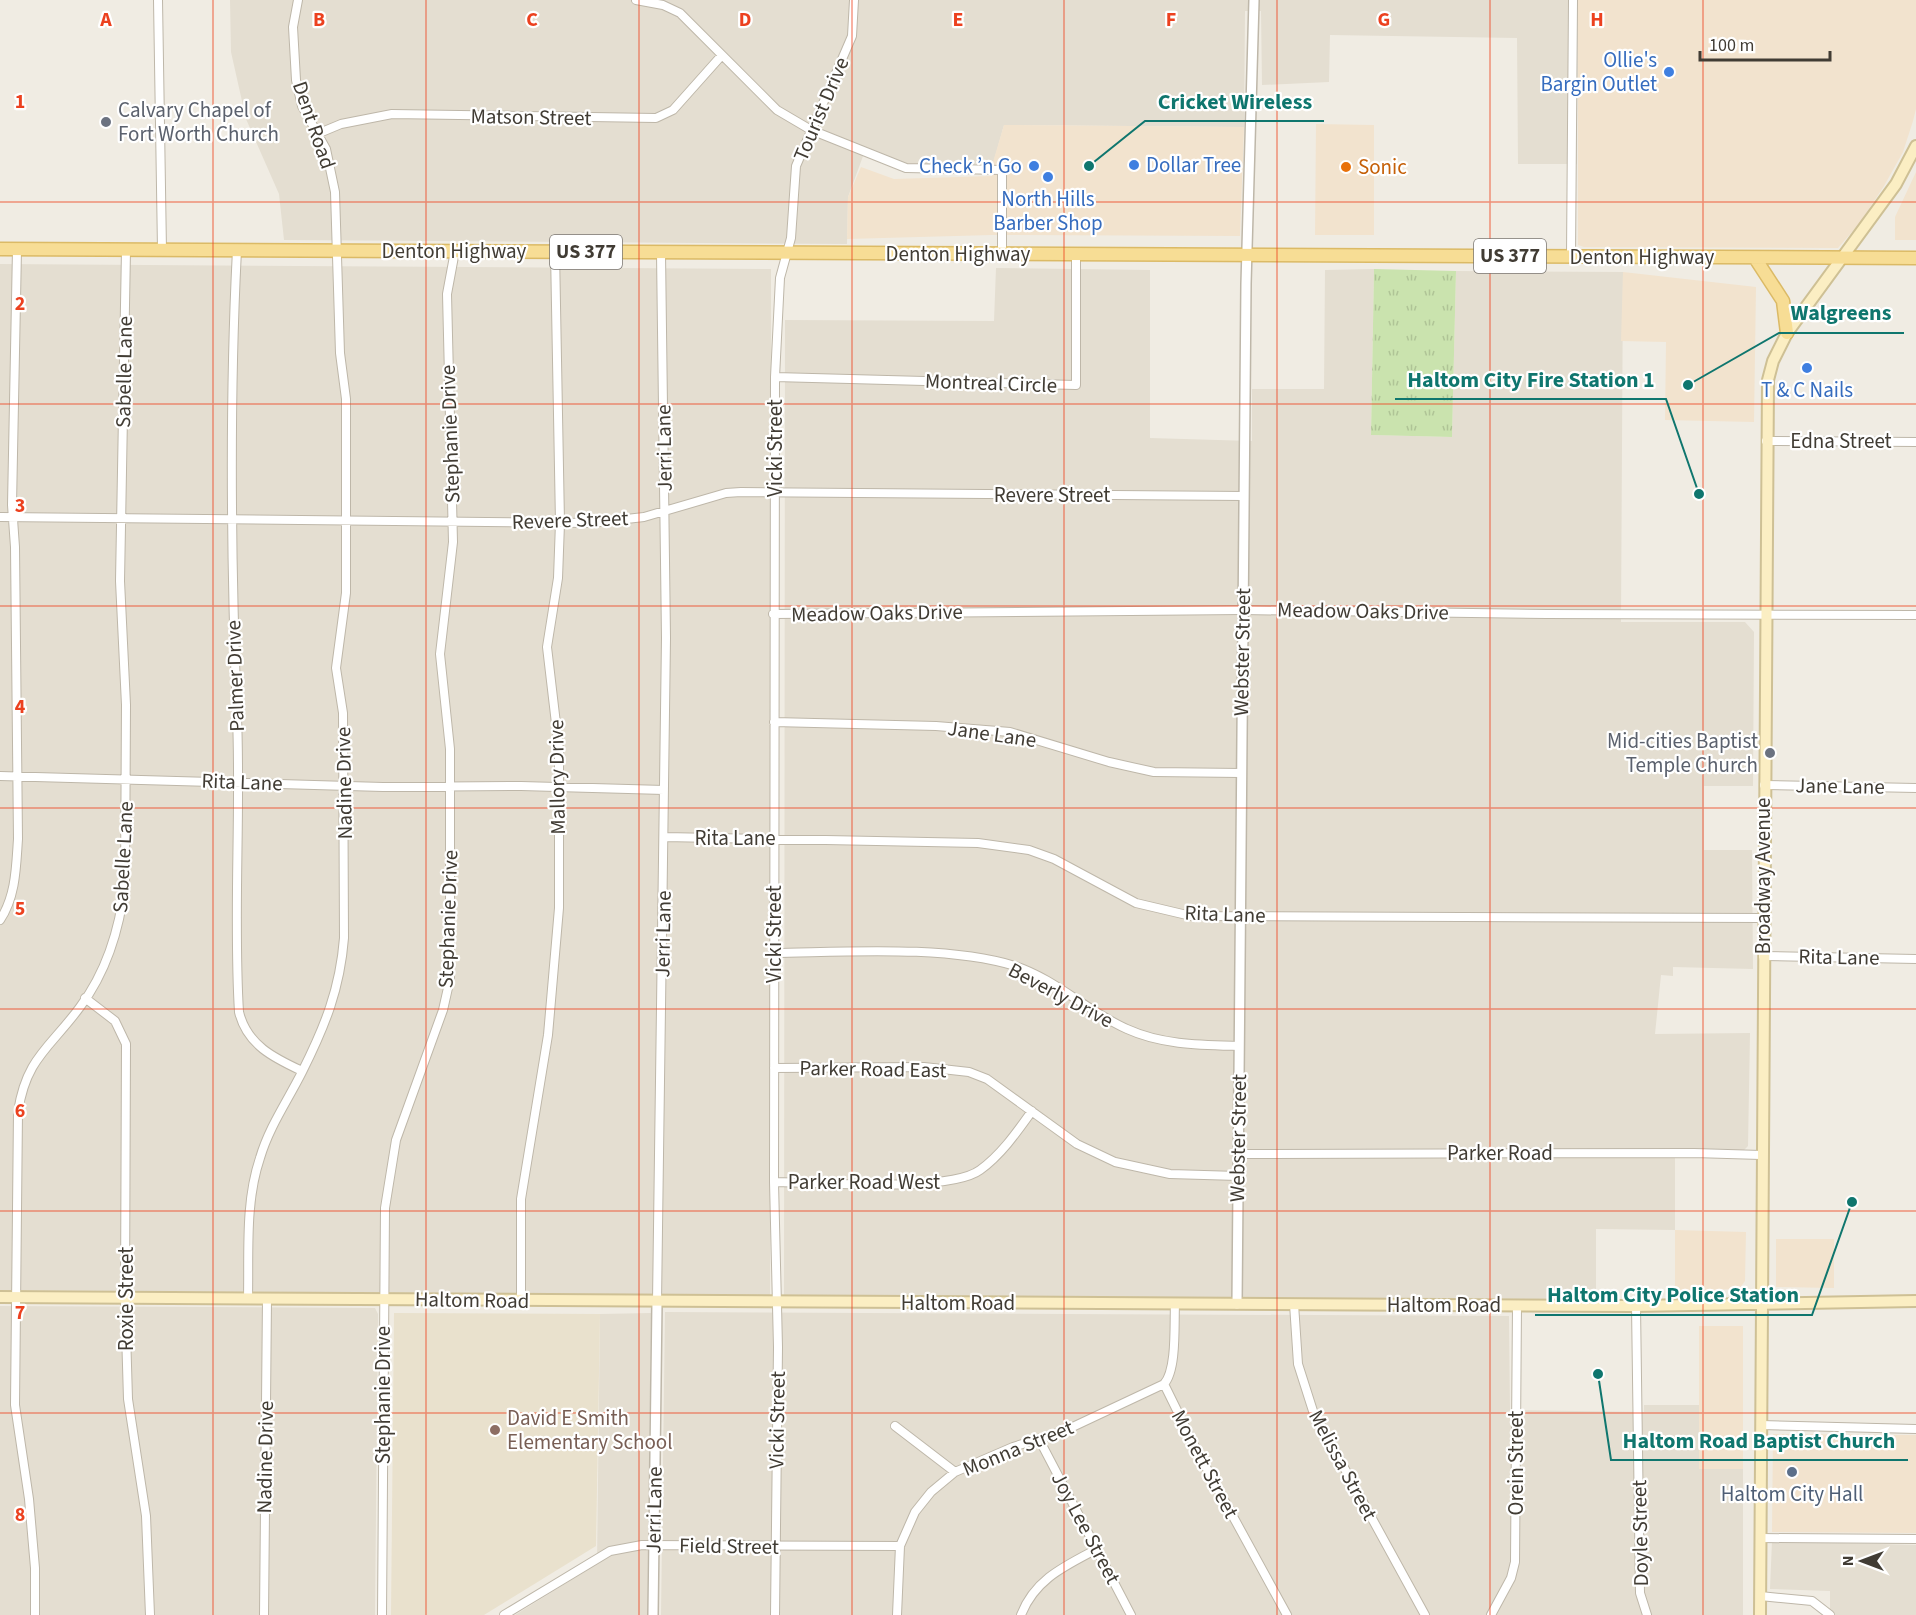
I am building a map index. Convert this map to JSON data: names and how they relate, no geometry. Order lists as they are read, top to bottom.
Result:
{
  "streets": {
    "main road": [
      "Denton Highway",
      "US 377",
      "Broadway Avenue",
      "Haltom Road"
    ],
    "street": [
      "Tourist Drive",
      "Matson Street",
      "Dent Road",
      "Sabelle Lane",
      "Montreal Circle",
      "Stephanie Drive",
      "Edna Street",
      "Jerri Lane",
      "Vicki Street",
      "Revere Street",
      "Meadow Oaks Drive",
      "Webster Street",
      "Palmer Drive",
      "Jane Lane",
      "Mallory Drive",
      "Rita Lane",
      "Nadine Drive",
      "Beverly Drive",
      "Parker Road East",
      "Parker Road",
      "Parker Road West",
      "Roxie Street",
      "Monna Street",
      "Orein Street",
      "Monett Street",
      "Melissa Street",
      "Joy Lee Street",
      "Doyle Street",
      "Field Street"
    ]
  },
  "crossings": [
    ["Tourist Drive", "Denton Highway"],
    ["Tourist Drive", "Vicki Street"],
    ["Matson Street", "Dent Road"],
    ["Dent Road", "Denton Highway"],
    ["Dent Road", "Nadine Drive"],
    ["Denton Highway", "Sabelle Lane"],
    ["Denton Highway", "Montreal Circle"],
    ["Denton Highway", "Stephanie Drive"],
    ["Denton Highway", "Jerri Lane"],
    ["Denton Highway", "Vicki Street"],
    ["Denton Highway", "Webster Street"],
    ["Denton Highway", "Palmer Drive"],
    ["Denton Highway", "Mallory Drive"],
    ["Denton Highway", "Nadine Drive"],
    ["Denton Highway", "Broadway Avenue"],
    ["Sabelle Lane", "Revere Street"],
    ["Sabelle Lane", "Rita Lane"],
    ["Sabelle Lane", "Roxie Street"],
    ["Sabelle Lane", "Haltom Road"],
    ["Montreal Circle", "Vicki Street"],
    ["Stephanie Drive", "Revere Street"],
    ["Stephanie Drive", "Rita Lane"],
    ["Stephanie Drive", "Haltom Road"],
    ["Edna Street", "Broadway Avenue"],
    ["Jerri Lane", "Revere Street"],
    ["Jerri Lane", "Rita Lane"],
    ["Jerri Lane", "Haltom Road"],
    ["Jerri Lane", "Field Street"],
    ["Vicki Street", "Revere Street"],
    ["Vicki Street", "Meadow Oaks Drive"],
    ["Vicki Street", "Jane Lane"],
    ["Vicki Street", "Rita Lane"],
    ["Vicki Street", "Beverly Drive"],
    ["Vicki Street", "Parker Road East"],
    ["Vicki Street", "Parker Road West"],
    ["Vicki Street", "Haltom Road"],
    ["Vicki Street", "Field Street"],
    ["Revere Street", "Webster Street"],
    ["Revere Street", "Palmer Drive"],
    ["Revere Street", "Mallory Drive"],
    ["Revere Street", "Nadine Drive"],
    ["Meadow Oaks Drive", "Webster Street"],
    ["Meadow Oaks Drive", "Broadway Avenue"],
    ["Webster Street", "Jane Lane"],
    ["Webster Street", "Rita Lane"],
    ["Webster Street", "Beverly Drive"],
    ["Webster Street", "Parker Road"],
    ["Webster Street", "Haltom Road"],
    ["Palmer Drive", "Rita Lane"],
    ["Palmer Drive", "Nadine Drive"],
    ["Jane Lane", "Broadway Avenue"],
    ["Mallory Drive", "Rita Lane"],
    ["Mallory Drive", "Haltom Road"],
    ["Rita Lane", "Nadine Drive"],
    ["Rita Lane", "Broadway Avenue"],
    ["Nadine Drive", "Haltom Road"],
    ["Broadway Avenue", "Parker Road"],
    ["Broadway Avenue", "Haltom Road"],
    ["Parker Road East", "Parker Road West"],
    ["Roxie Street", "Haltom Road"],
    ["Haltom Road", "Orein Street"],
    ["Haltom Road", "Monett Street"],
    ["Haltom Road", "Melissa Street"],
    ["Haltom Road", "Doyle Street"],
    ["Monna Street", "Monett Street"],
    ["Monna Street", "Joy Lee Street"],
    ["Monna Street", "Field Street"]
  ],
  "places": [
    "Ollie's Bargin Outlet",
    "Calvary Chapel of Fort Worth Church",
    "Dollar Tree",
    "Check ’n Go",
    "Cricket Wireless",
    "Sonic",
    "North Hills Barber Shop",
    "T & C Nails",
    "Walgreens",
    "Haltom City Fire Station 1",
    "Mid-cities Baptist Temple Church",
    "Haltom City Police Station",
    "Haltom Road Baptist Church",
    "David E Smith Elementary School",
    "Haltom City Hall"
  ],
  "scale_bar": "100 m",
  "north": "left",
  "grid": {
    "columns": [
      "A",
      "B",
      "C",
      "D",
      "E",
      "F",
      "G",
      "H"
    ],
    "rows": [
      "1",
      "2",
      "3",
      "4",
      "5",
      "6",
      "7",
      "8"
    ]
  }
}
